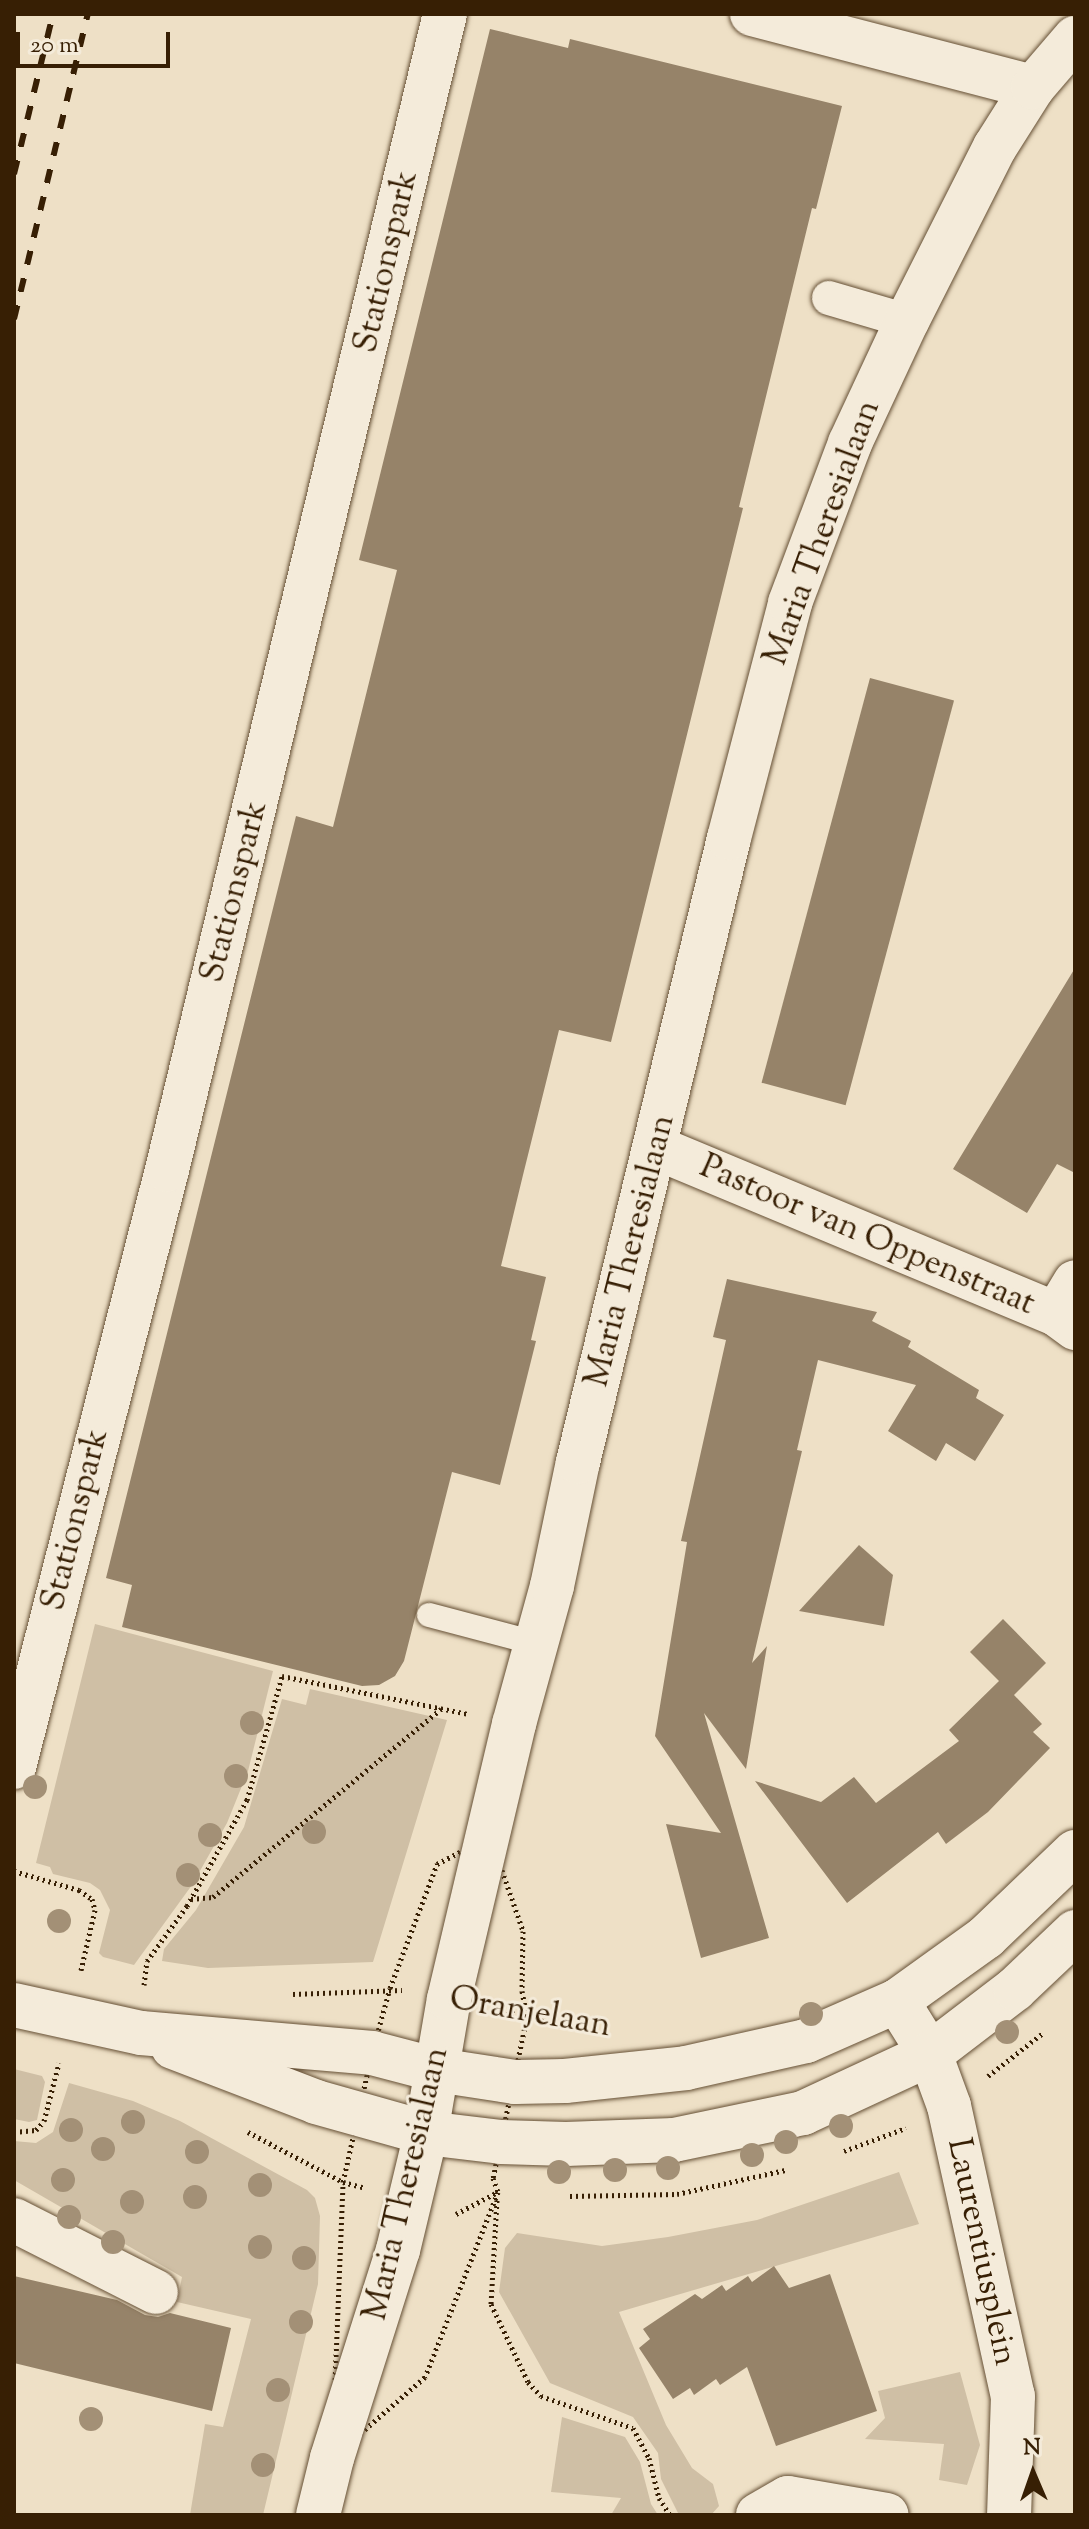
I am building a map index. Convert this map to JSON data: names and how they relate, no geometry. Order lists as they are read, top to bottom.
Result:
{
  "streets": {
    "street": [
      "Stationspark",
      "Maria Theresialaan",
      "Pastoor van Oppenstraat",
      "Oranjelaan",
      "Laurentiusplein"
    ]
  },
  "crossings": [
    ["Maria Theresialaan", "Pastoor van Oppenstraat"],
    ["Maria Theresialaan", "Oranjelaan"],
    ["Oranjelaan", "Laurentiusplein"]
  ],
  "scale_bar": "20 m",
  "north": "top"
}
